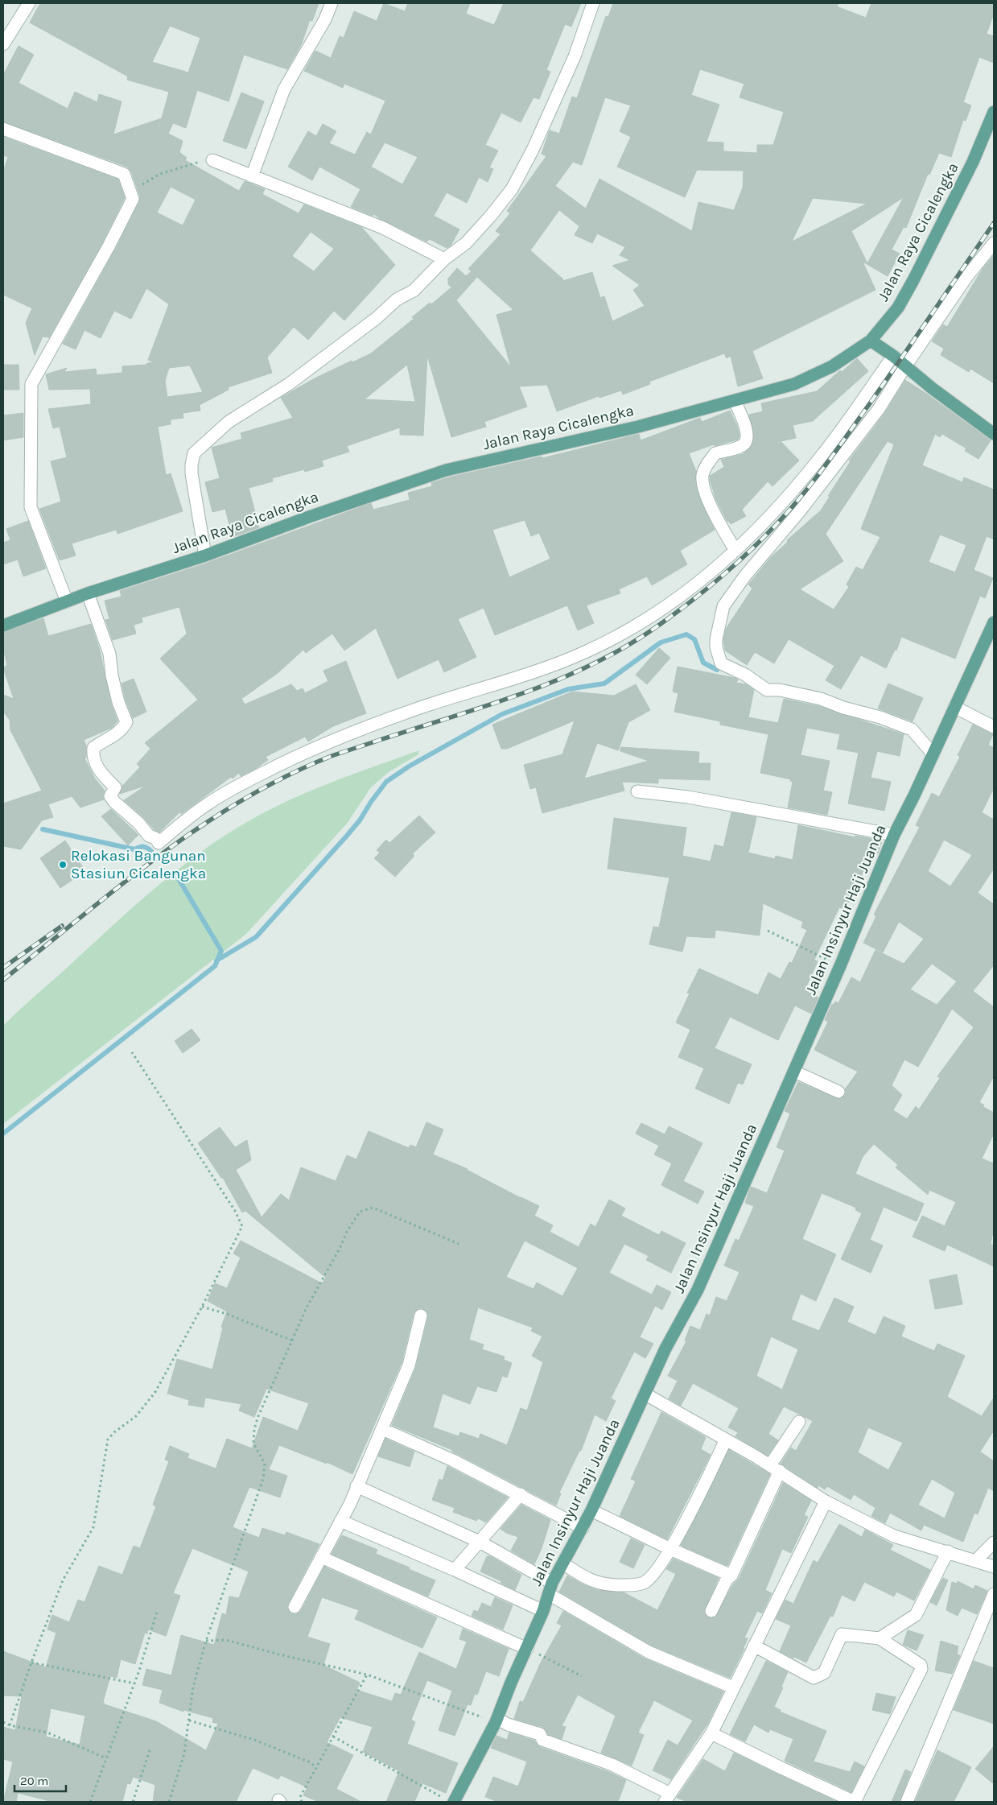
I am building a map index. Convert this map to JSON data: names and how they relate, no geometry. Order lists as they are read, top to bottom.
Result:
{
  "streets": {
    "main road": ["Jalan Raya Cicalengka", "Jalan Insinyur Haji Juanda"]
  },
  "places": ["Relokasi Bangunan Stasiun Cicalengka"],
  "scale_bar": "20 m"
}
